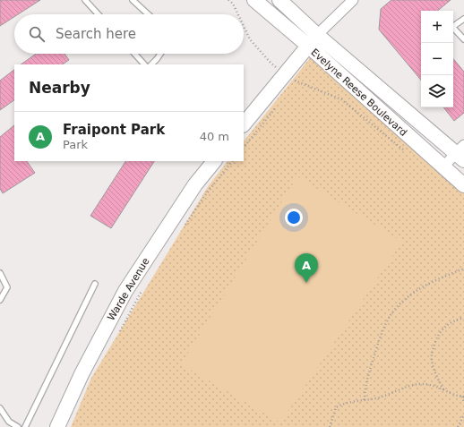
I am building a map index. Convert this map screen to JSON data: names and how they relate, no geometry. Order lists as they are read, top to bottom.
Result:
{
  "streets": {
    "street": ["Evelyne Reese Boulevard", "Warde Avenue"]
  },
  "page": {
    "map_buttons": ["+", "−"],
    "search": "Search here",
    "heading": "Nearby",
    "list": [
      {
        "mark": "A",
        "name": "Fraipont Park",
        "note": "Park",
        "value": "40 m"
      }
    ],
    "pins": "A"
  }
}
